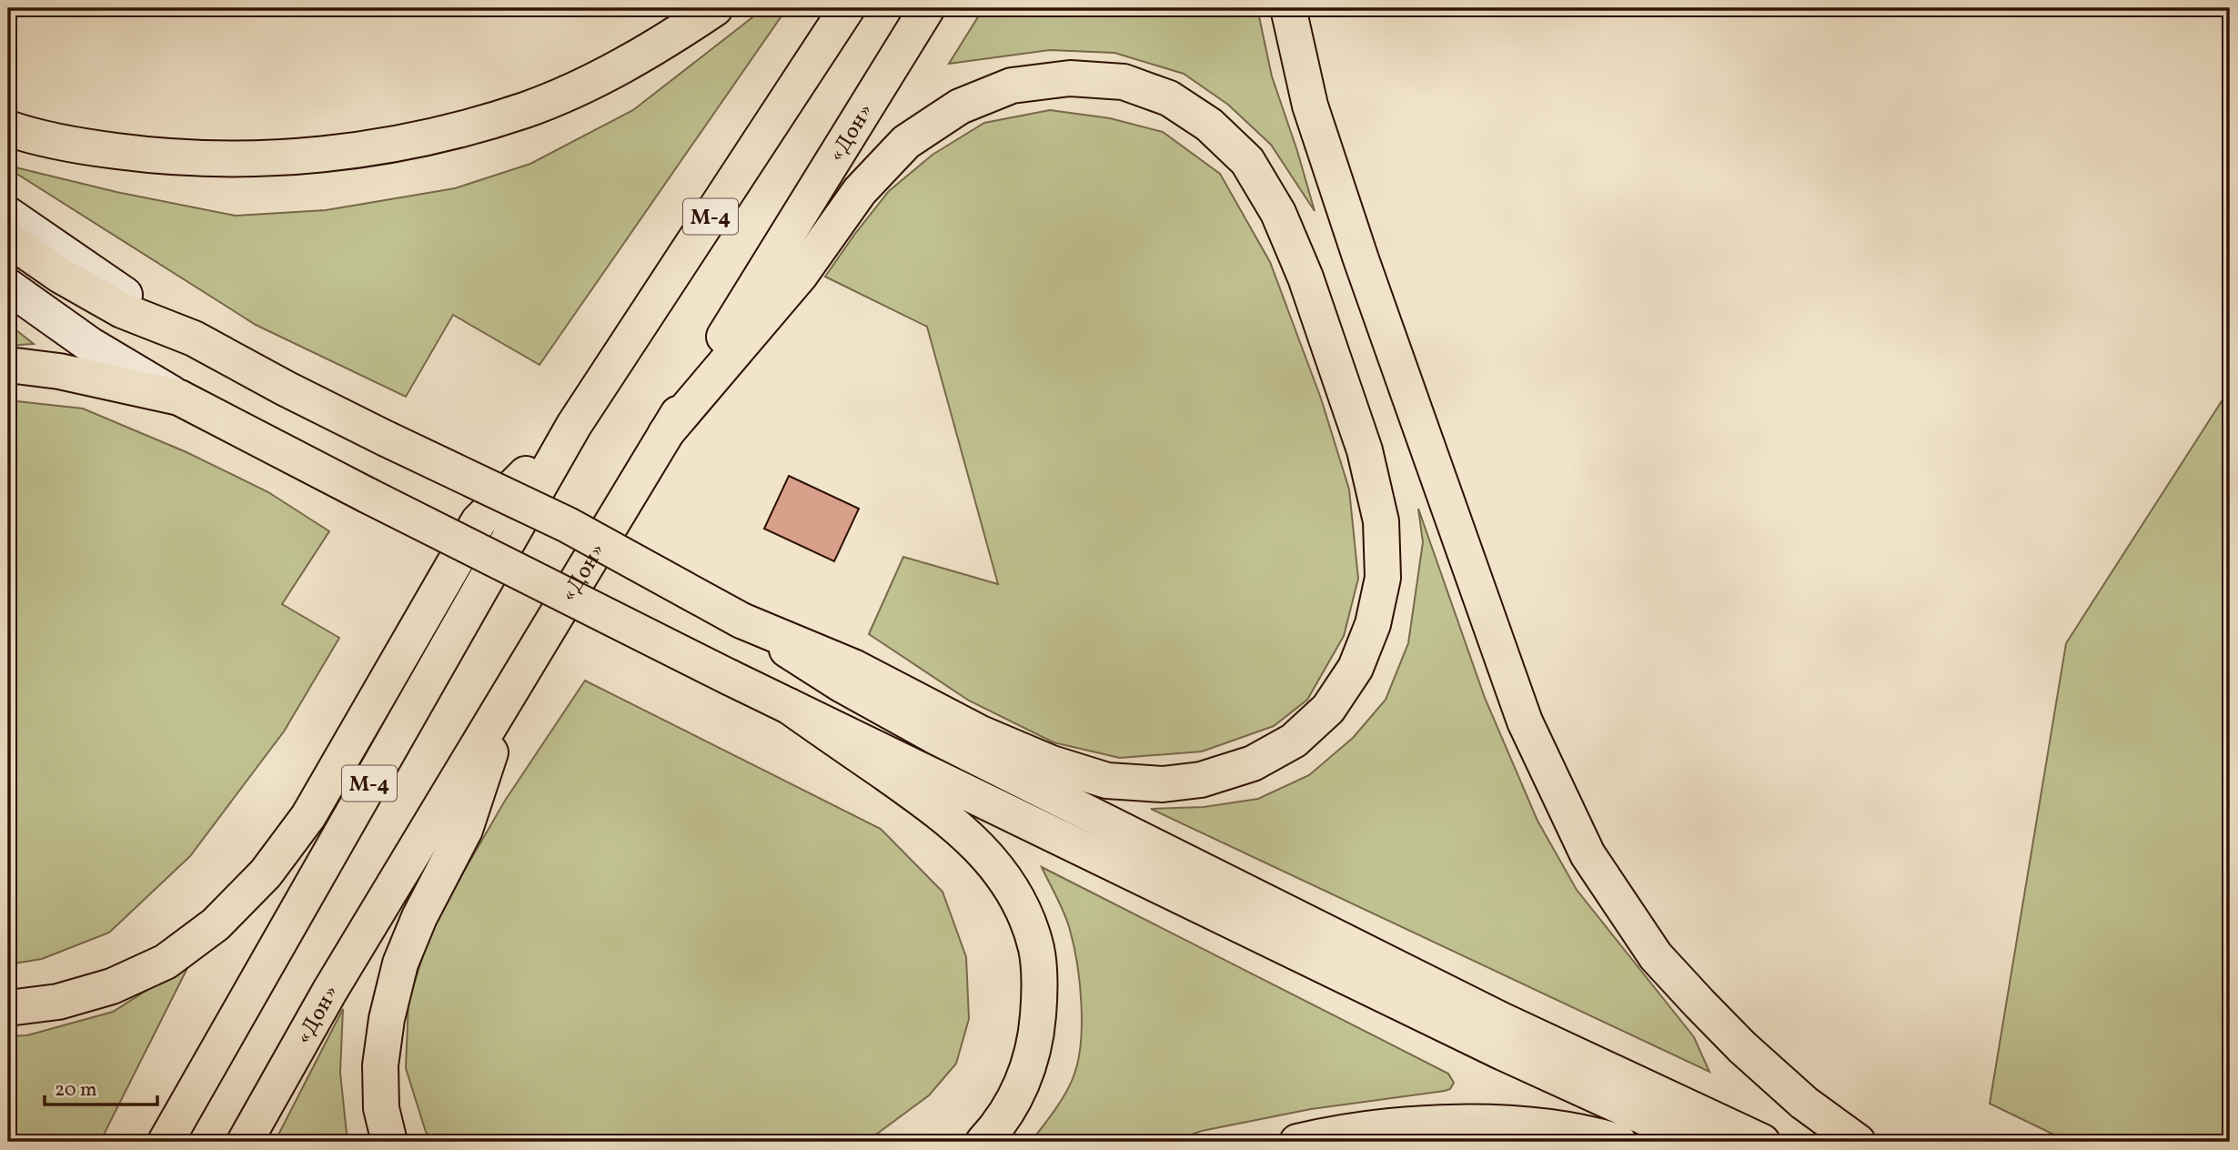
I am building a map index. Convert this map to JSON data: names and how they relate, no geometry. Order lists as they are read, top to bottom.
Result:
{
  "streets": {
    "main road": ["«Дон»", "М-4"]
  },
  "scale_bar": "20 m"
}
